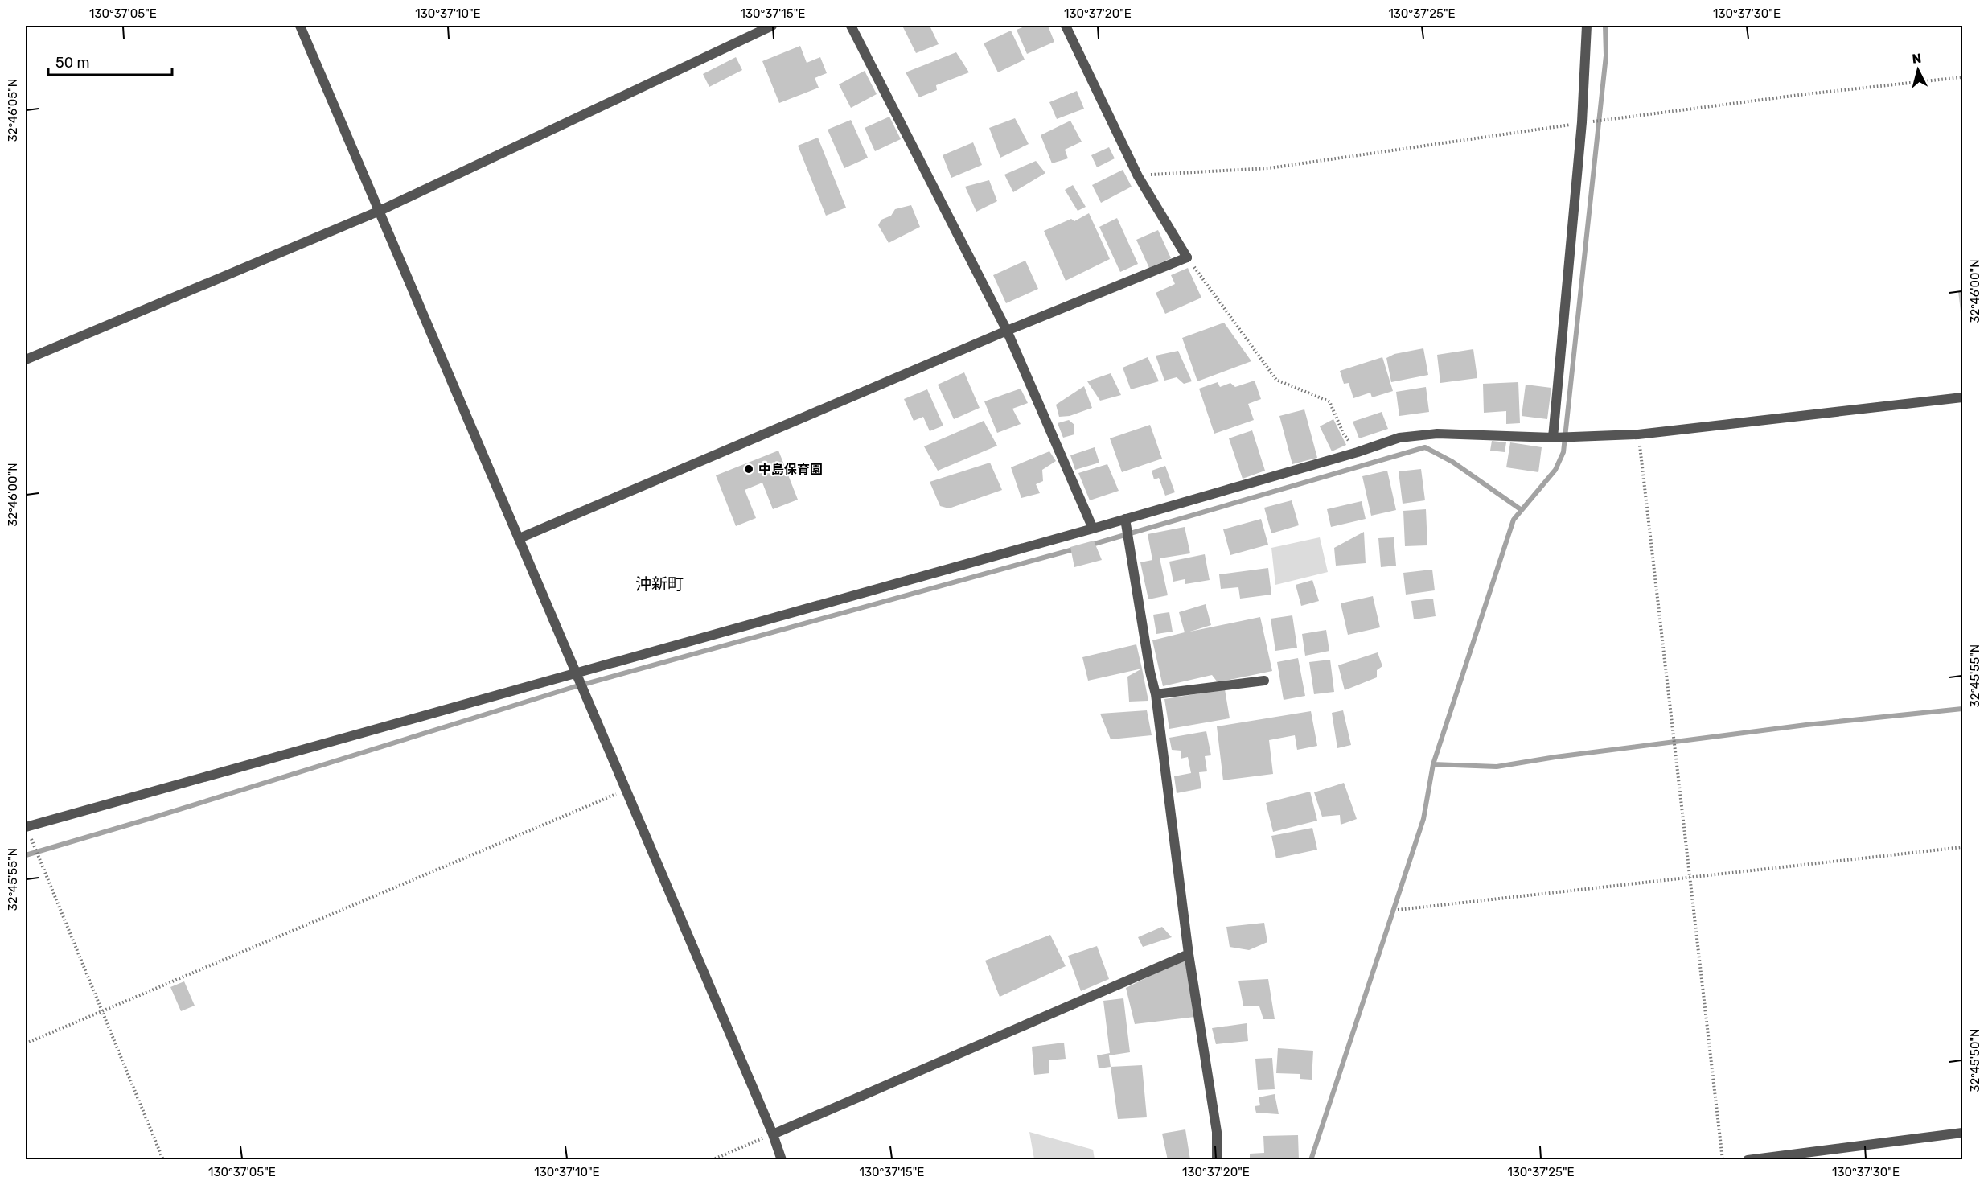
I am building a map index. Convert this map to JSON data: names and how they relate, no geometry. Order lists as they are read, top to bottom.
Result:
{
  "districts": ["沖新町"],
  "places": ["中島保育園"],
  "scale_bar": "50 m",
  "north": "top",
  "coordinates": [
    "130°37'05\"E",
    "130°37'10\"E",
    "130°37'15\"E",
    "130°37'20\"E",
    "130°37'25\"E",
    "130°37'30\"E",
    "32°46'05\"N",
    "32°46'00\"N",
    "32°45'55\"N",
    "32°45'50\"N"
  ]
}
